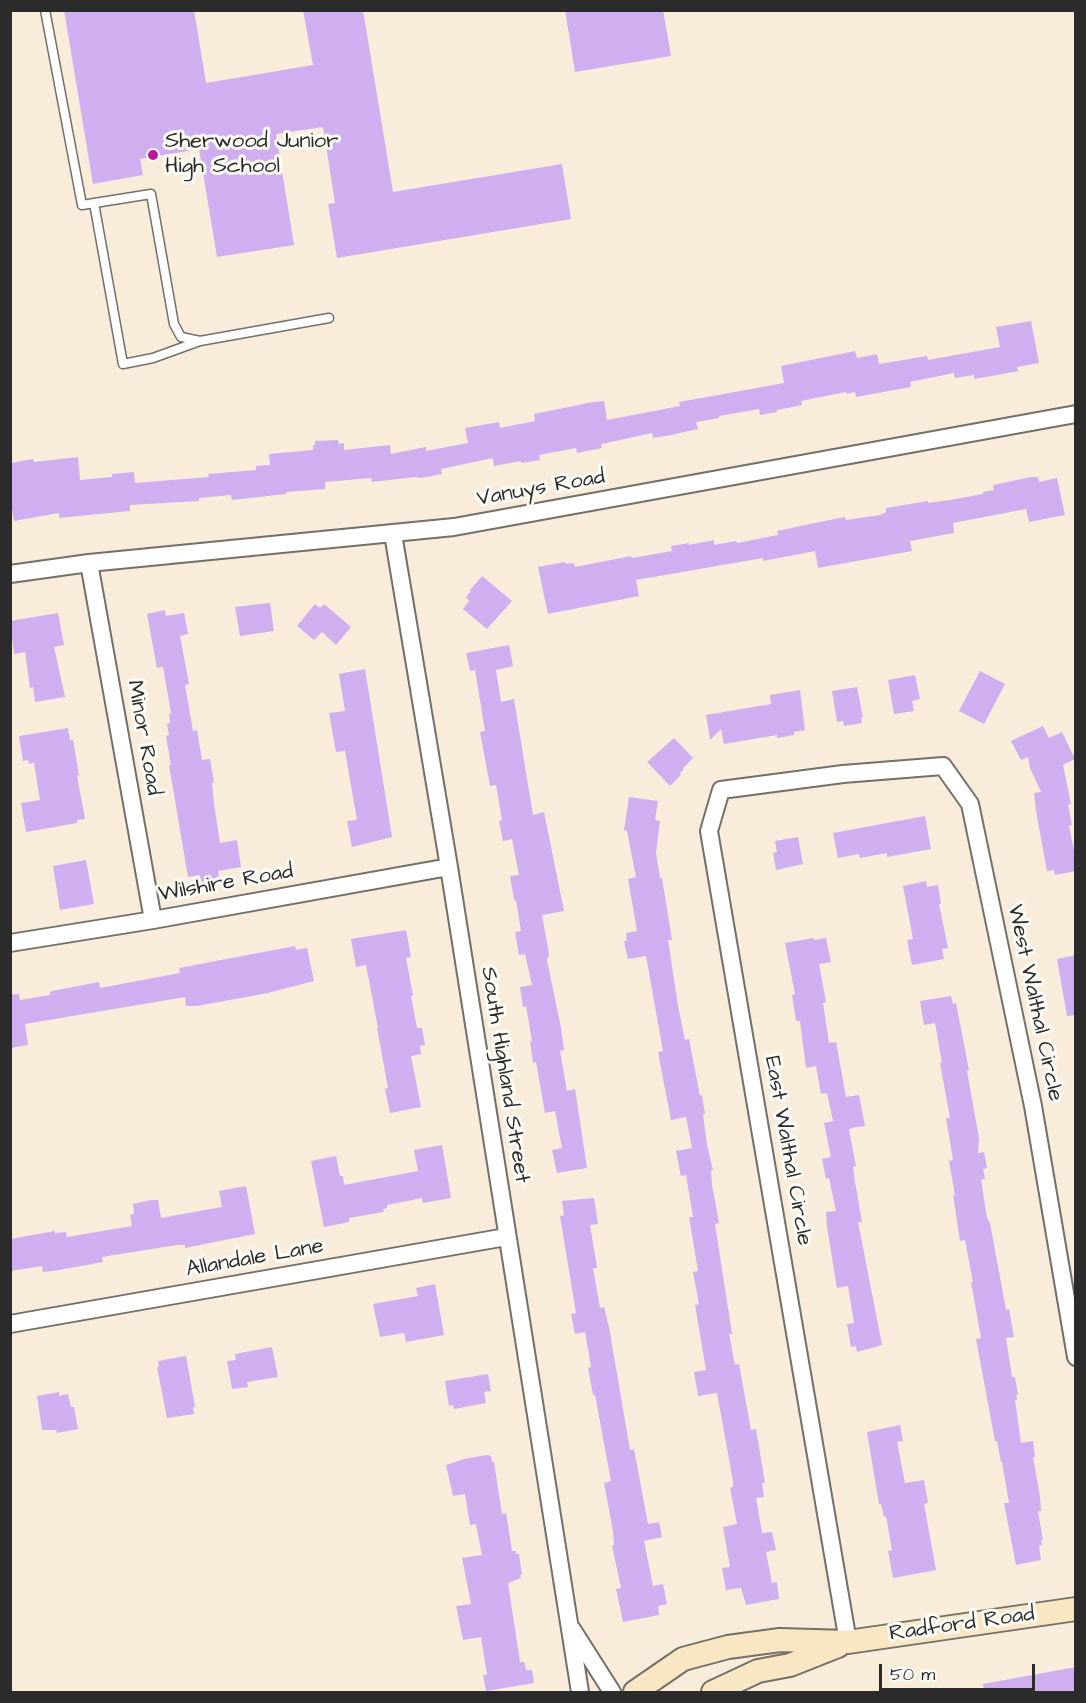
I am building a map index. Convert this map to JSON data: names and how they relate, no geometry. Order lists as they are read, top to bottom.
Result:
{
  "streets": {
    "main road": ["Radford Road"],
    "street": [
      "Vanuys Road",
      "Minor Road",
      "Wilshire Road",
      "West Walthal Circle",
      "South Highland Street",
      "East Walthal Circle",
      "Allandale Lane"
    ]
  },
  "crossings": [
    ["Vanuys Road", "Minor Road"],
    ["Vanuys Road", "South Highland Street"],
    ["Minor Road", "Wilshire Road"],
    ["Wilshire Road", "South Highland Street"],
    ["West Walthal Circle", "East Walthal Circle"],
    ["South Highland Street", "Allandale Lane"],
    ["East Walthal Circle", "Radford Road"]
  ],
  "places": ["Sherwood Junior High School"],
  "scale_bar": "50 m"
}
